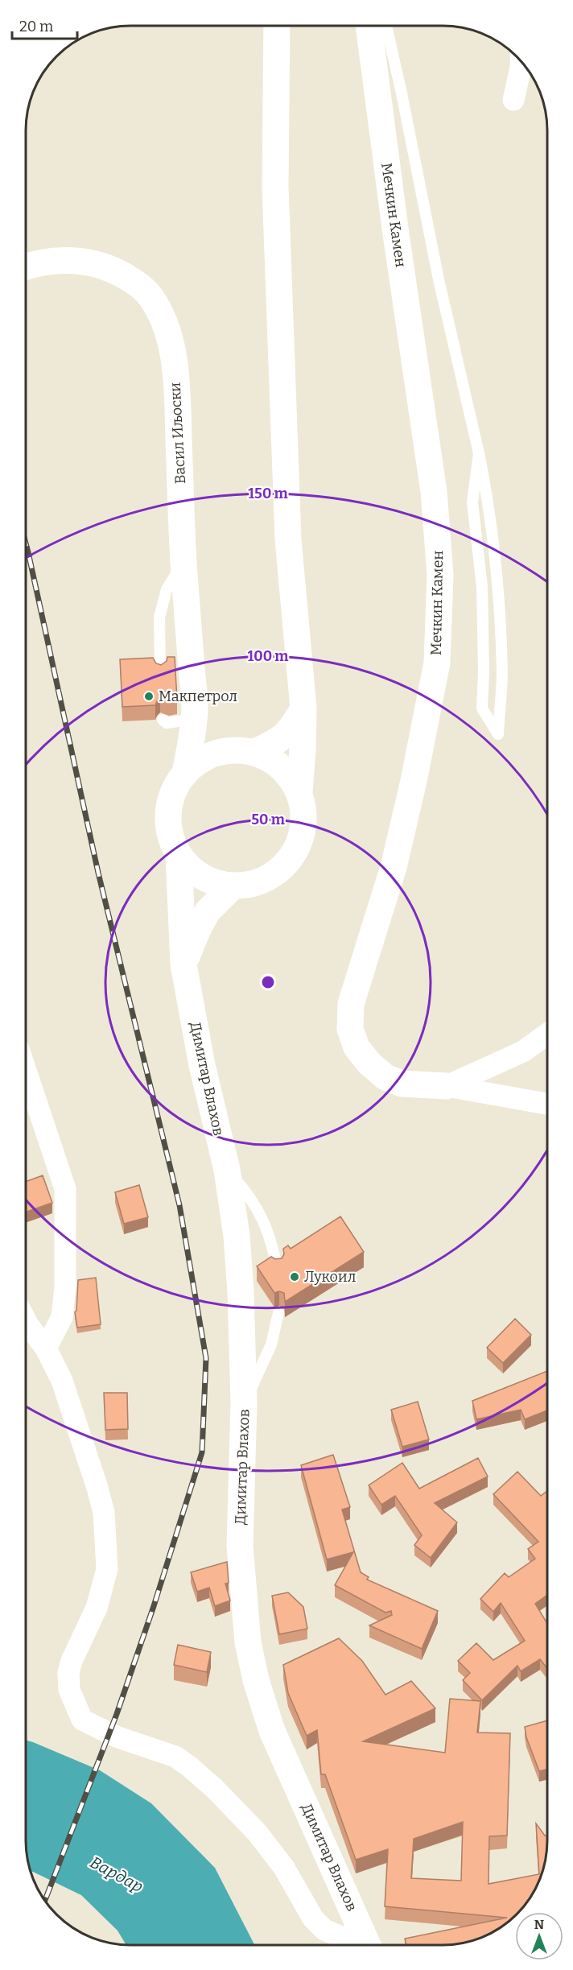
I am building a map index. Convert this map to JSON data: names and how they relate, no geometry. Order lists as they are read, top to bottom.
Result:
{
  "streets": {
    "main road": ["Мечкин Камен", "Васил Иљоски", "Димитар Влахов"]
  },
  "crossings": [
    ["Васил Иљоски", "Димитар Влахов"]
  ],
  "water": ["Вардар"],
  "places": ["Макпетрол", "Лукоил"],
  "scale_bar": "20 m",
  "north": "top",
  "rings": ["150 m", "100 m", "50 m"]
}
